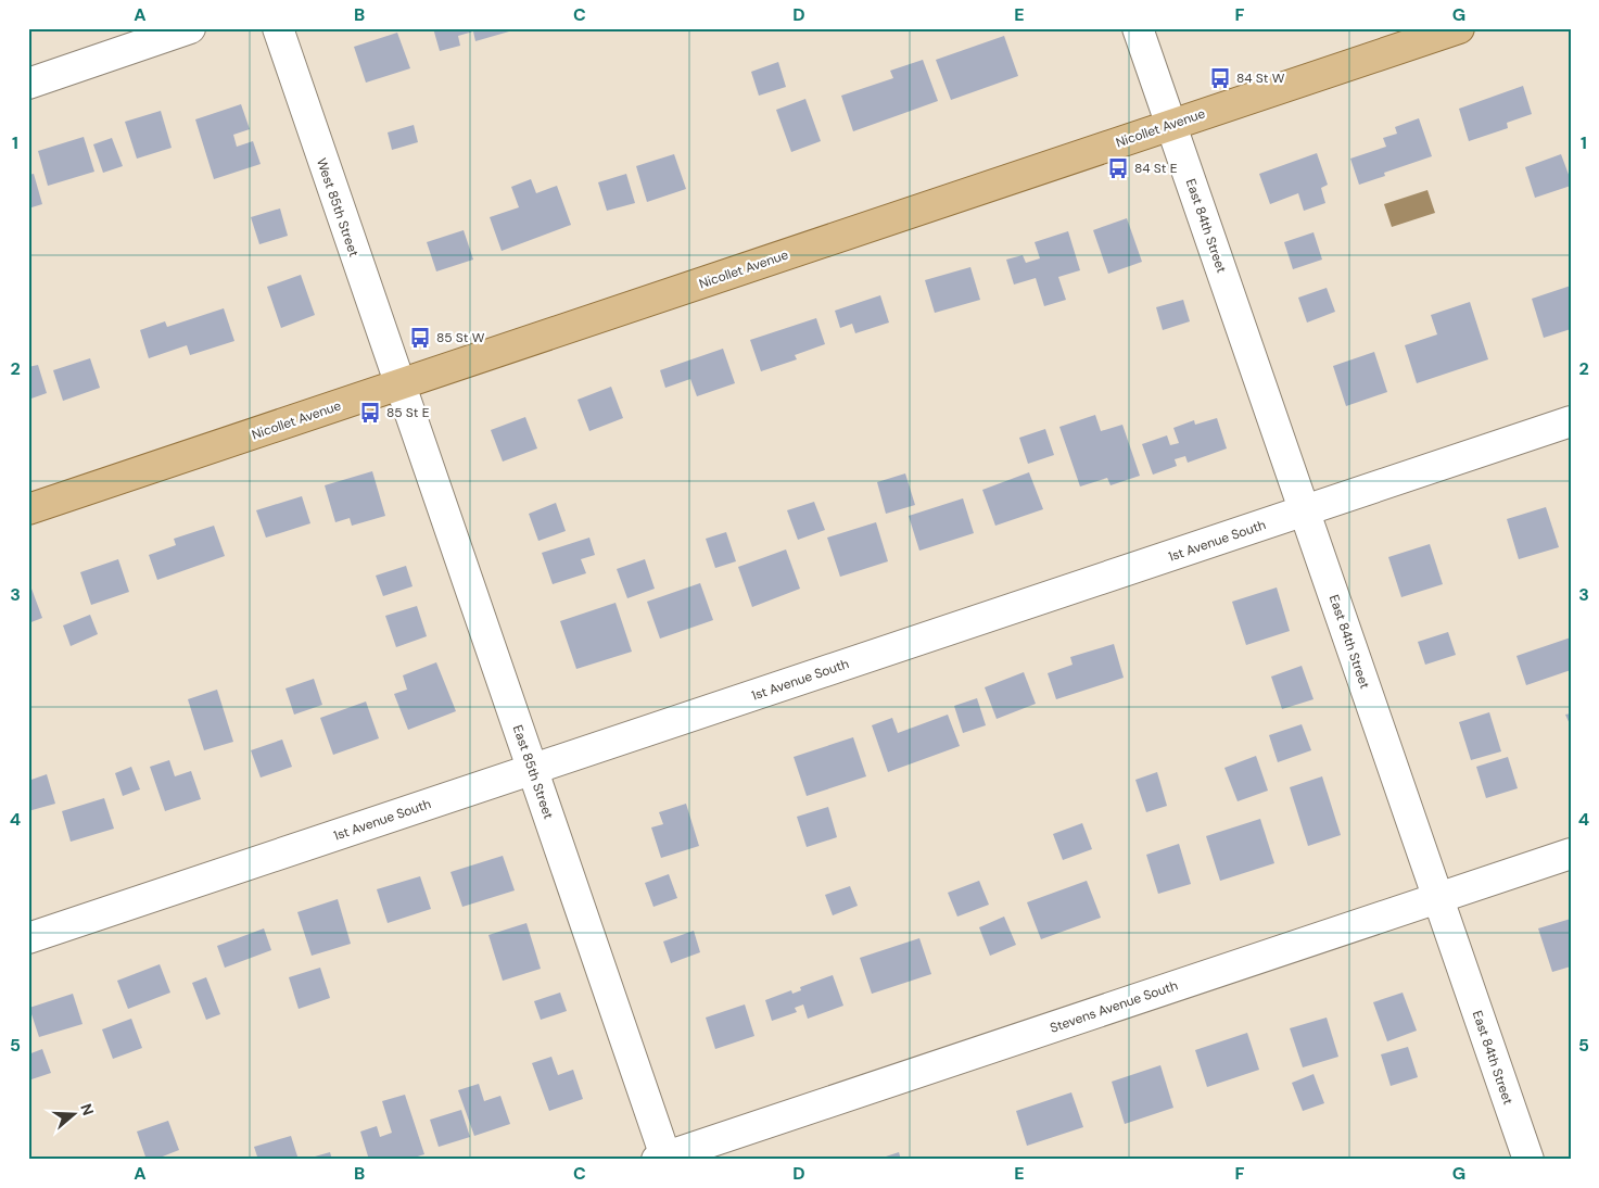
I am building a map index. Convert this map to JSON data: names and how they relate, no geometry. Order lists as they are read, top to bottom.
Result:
{
  "streets": {
    "main road": ["Nicollet Avenue"],
    "street": [
      "West 85th Street",
      "East 84th Street",
      "1st Avenue South",
      "East 85th Street",
      "Stevens Avenue South"
    ]
  },
  "crossings": [
    ["Nicollet Avenue", "West 85th Street"],
    ["Nicollet Avenue", "East 84th Street"],
    ["Nicollet Avenue", "East 85th Street"],
    ["West 85th Street", "East 85th Street"],
    ["East 84th Street", "1st Avenue South"],
    ["East 84th Street", "Stevens Avenue South"],
    ["1st Avenue South", "East 85th Street"],
    ["East 85th Street", "Stevens Avenue South"]
  ],
  "places": {
    "bus stop": [
      "84 St W",
      "84 St E",
      "85 St W",
      "85 St E"
    ]
  },
  "north": "right",
  "grid": {
    "columns": [
      "A",
      "B",
      "C",
      "D",
      "E",
      "F",
      "G"
    ],
    "rows": [
      "1",
      "2",
      "3",
      "4",
      "5"
    ]
  }
}
